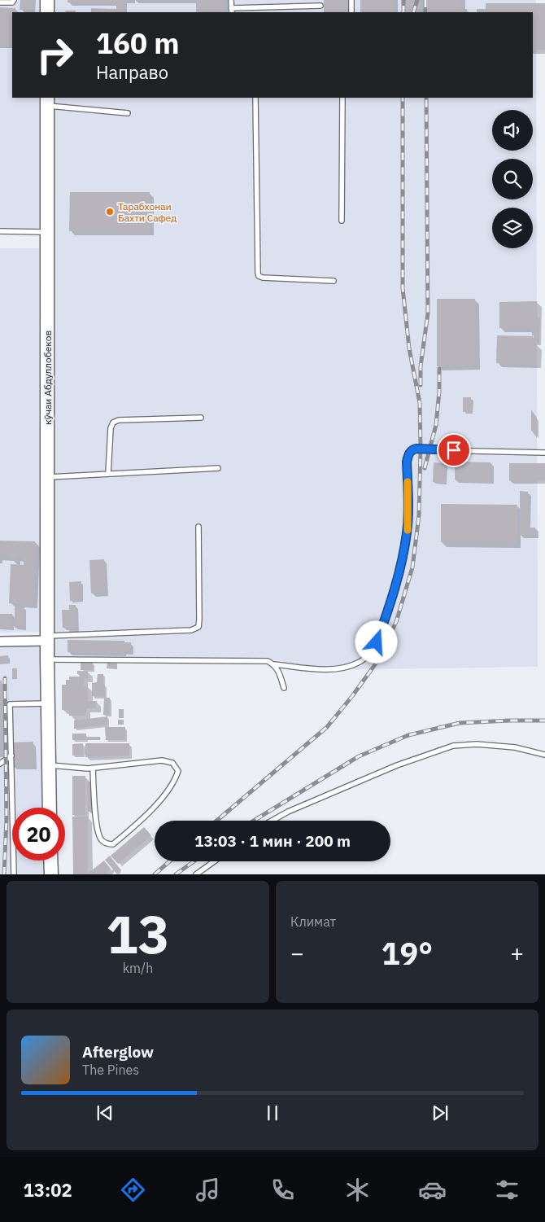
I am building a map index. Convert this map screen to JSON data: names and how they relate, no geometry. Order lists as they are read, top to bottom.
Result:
{
  "streets": {
    "street": ["кӯчаи Абдуллобеков"]
  },
  "places": ["Тарабхонаи Бахти Сафед"],
  "page": {
    "turn": ["160 m", "Направо"],
    "limit": "20",
    "trip": "13:03 · 1 мин · 200 m",
    "tile": [
      ["13", "km/h"],
      "Климат"
    ],
    "heat": ["−", "19°", "+"],
    "song": ["Afterglow", "The Pines"],
    "tabs": "13:02"
  }
}
